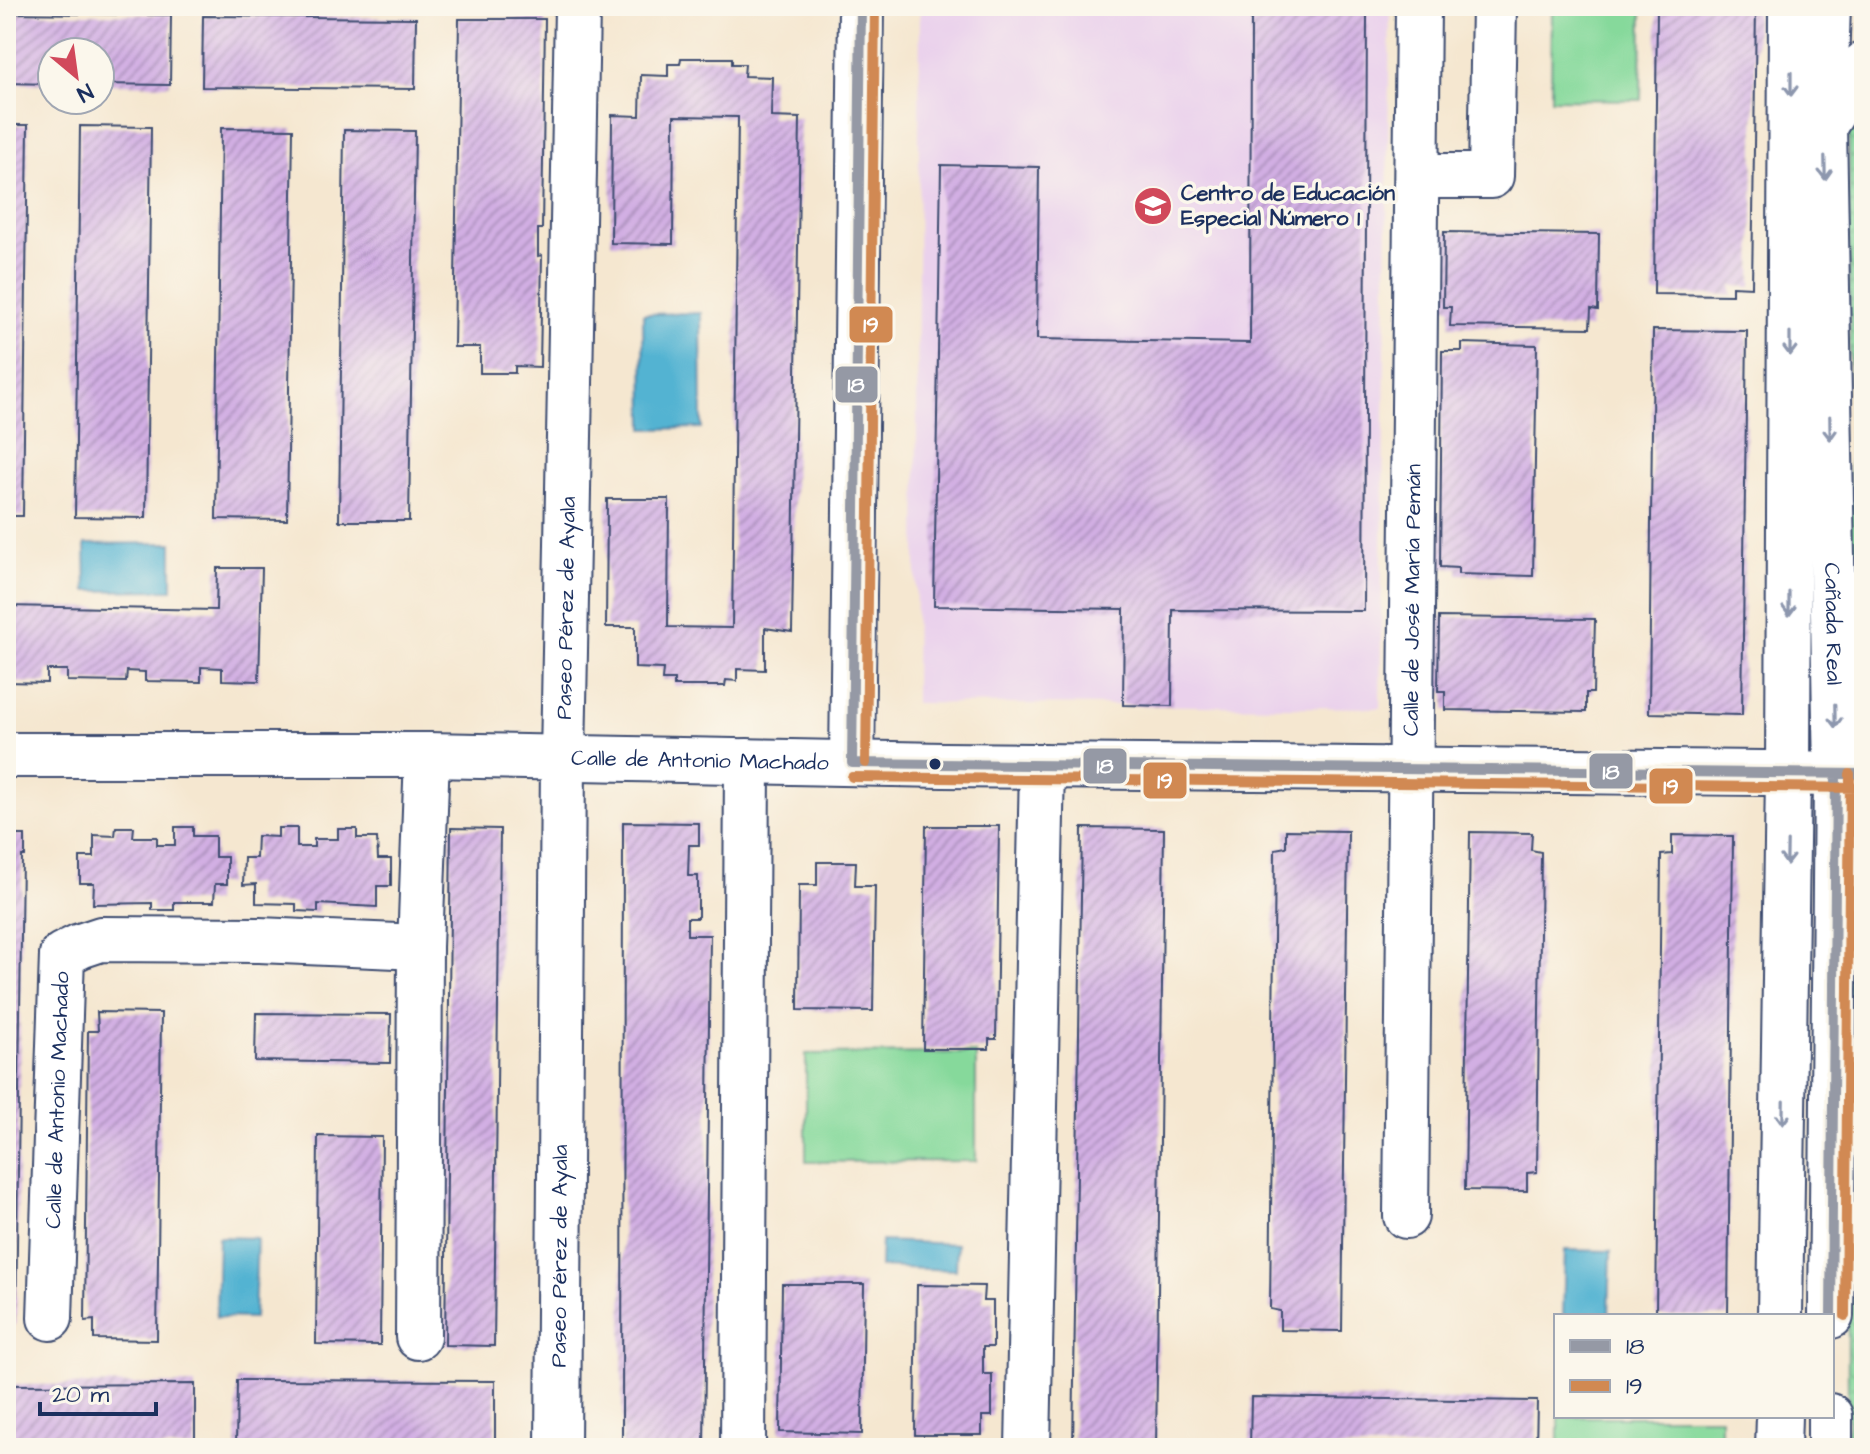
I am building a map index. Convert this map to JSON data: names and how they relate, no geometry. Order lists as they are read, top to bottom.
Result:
{
  "streets": {
    "street": [
      "Calle de José María Pemán",
      "Paseo Pérez de Ayala",
      "Cañada Real",
      "Calle de Antonio Machado"
    ]
  },
  "crossings": [
    ["Calle de José María Pemán", "Calle de Antonio Machado"],
    ["Paseo Pérez de Ayala", "Calle de Antonio Machado"],
    ["Cañada Real", "Calle de Antonio Machado"]
  ],
  "places": {
    "school or university": ["Centro de Educación Especial Número 1"]
  },
  "lines": ["transit line 18", "transit line 19"],
  "legend": ["18", "19"],
  "scale_bar": "20 m",
  "north": "bottom right"
}
